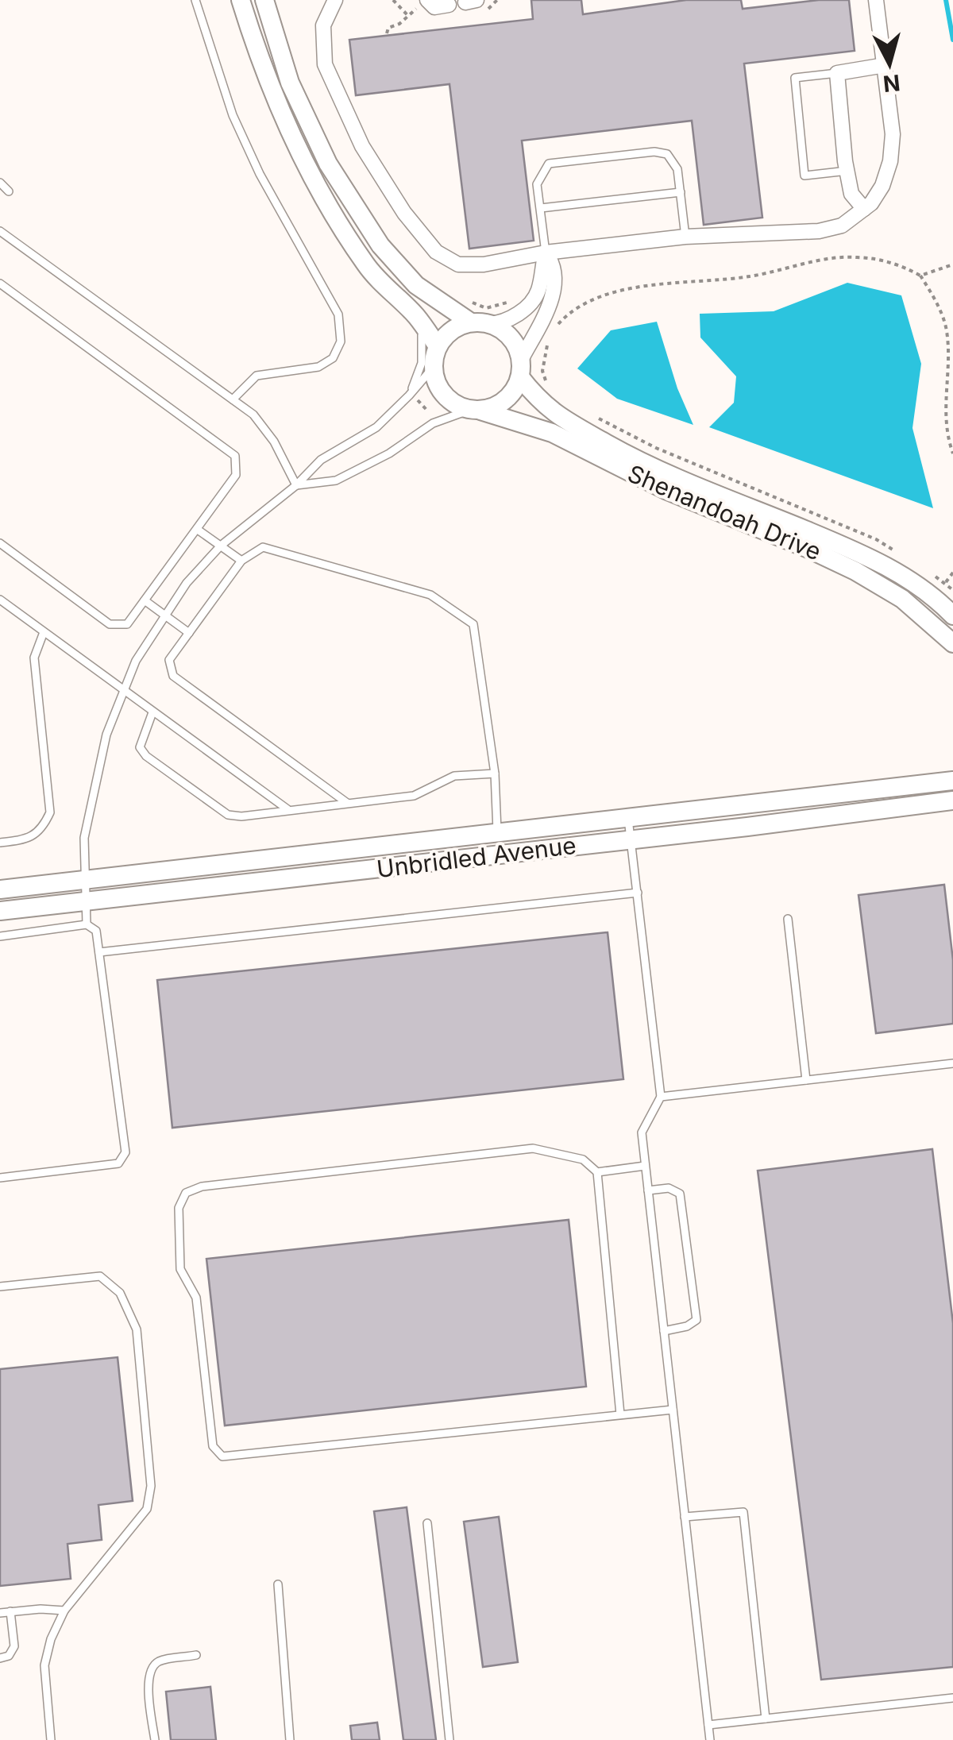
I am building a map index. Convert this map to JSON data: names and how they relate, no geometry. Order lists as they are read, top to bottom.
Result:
{
  "streets": {
    "street": ["Shenandoah Drive", "Unbridled Avenue"]
  },
  "north": "bottom"
}
